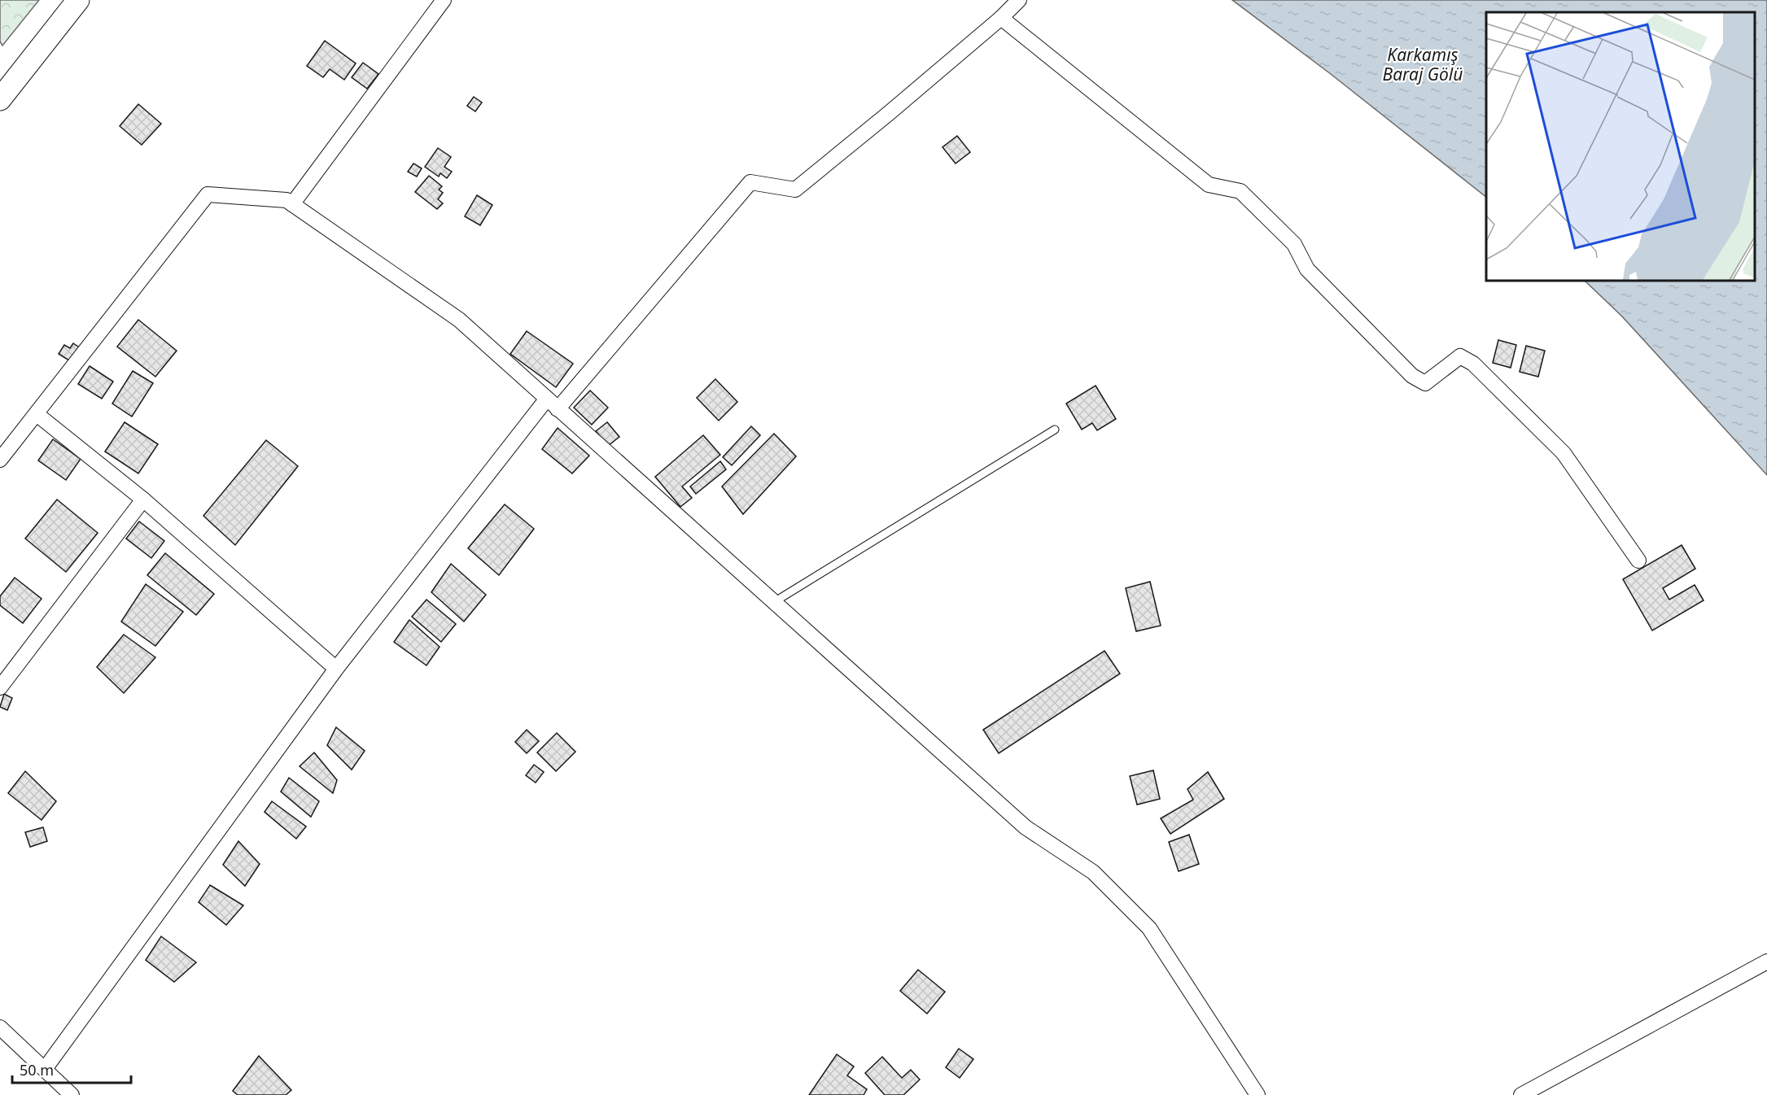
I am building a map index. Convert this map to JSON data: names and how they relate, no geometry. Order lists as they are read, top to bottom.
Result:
{
  "water": ["Karkamış Baraj Gölü"],
  "scale_bar": "50 m"
}
